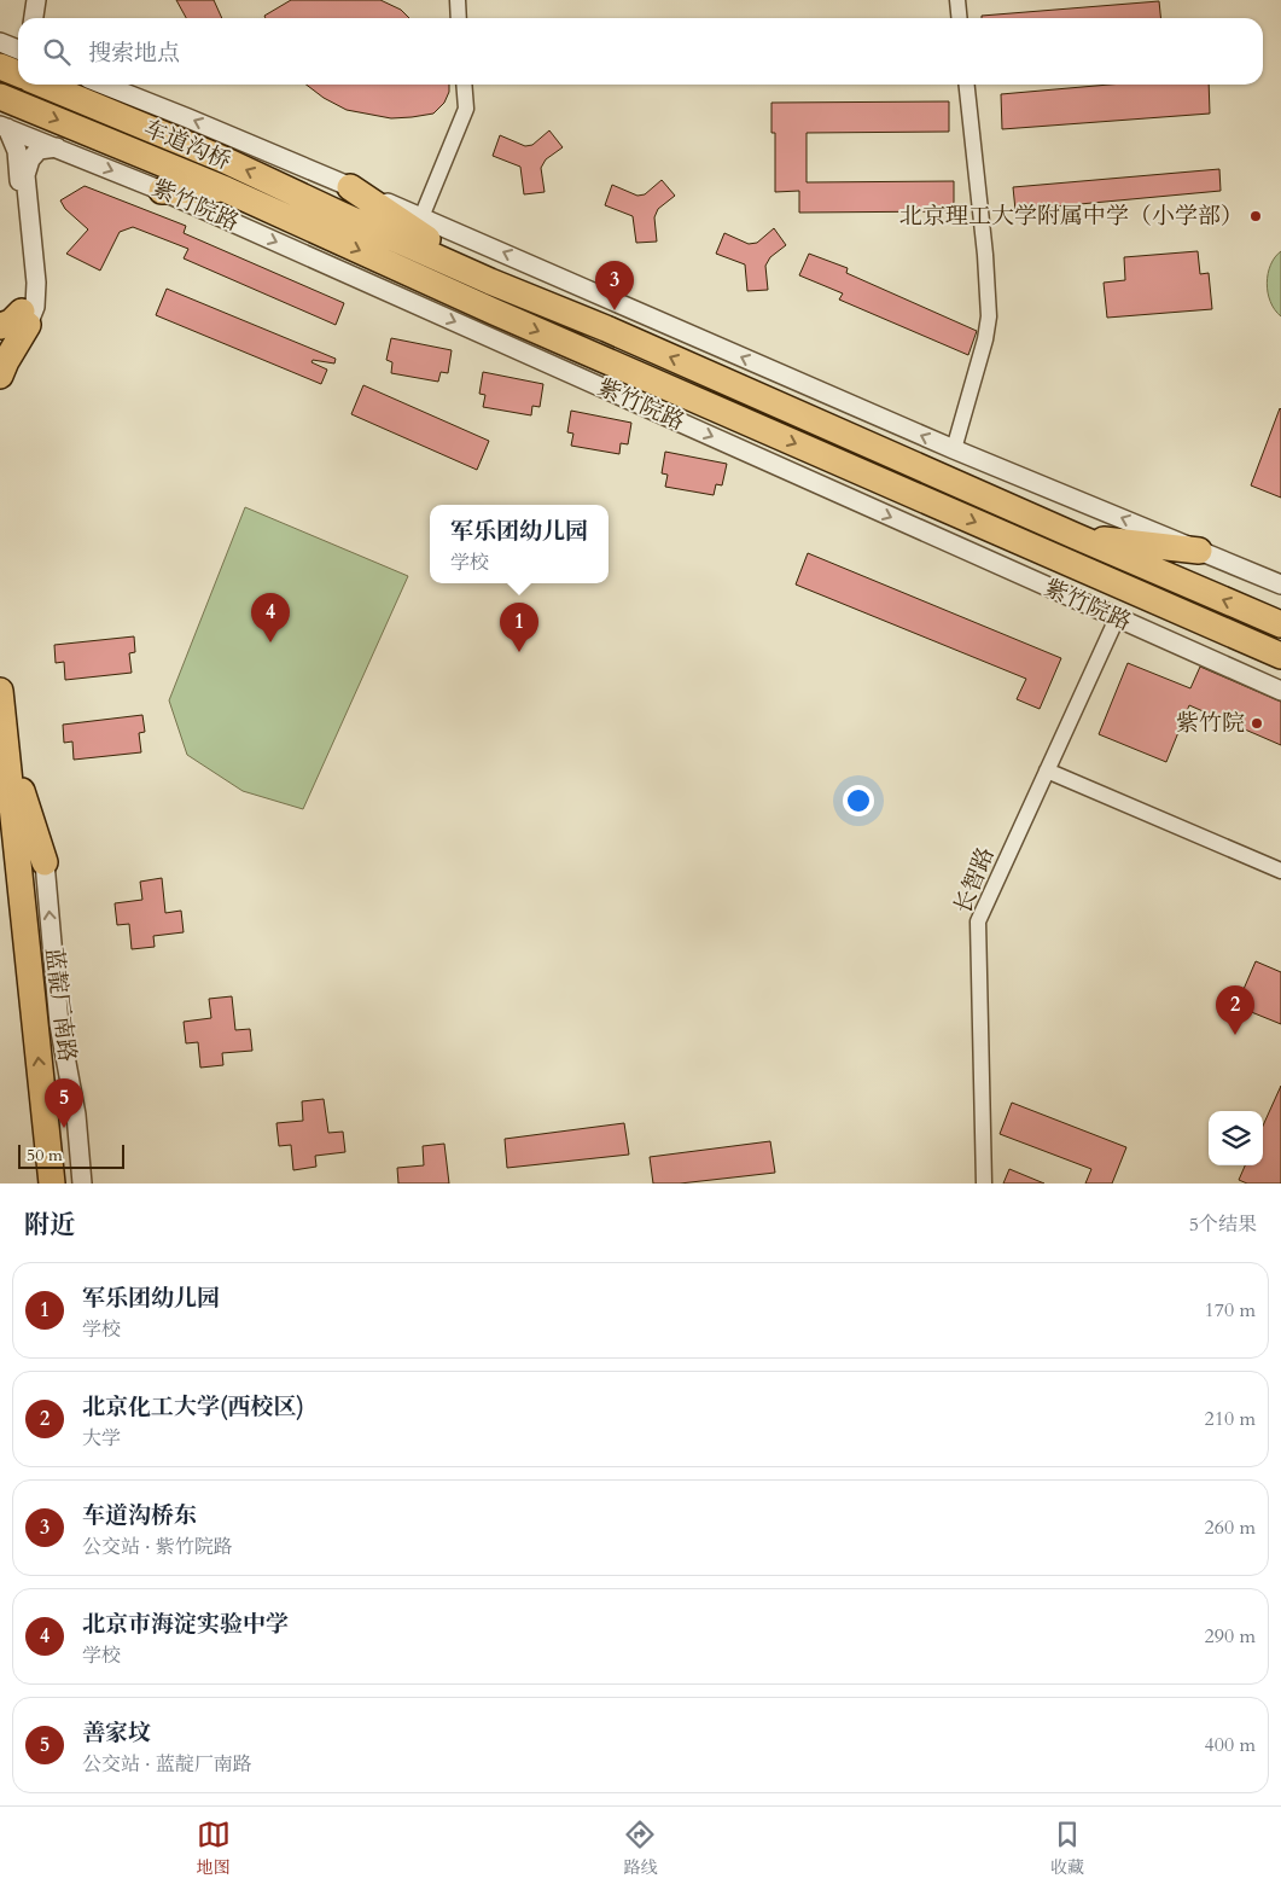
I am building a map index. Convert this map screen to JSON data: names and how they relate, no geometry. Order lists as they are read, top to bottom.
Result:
{
  "streets": {
    "highway": ["车道沟桥", "紫竹院路", "蓝靛厂南路"],
    "street": ["长智路"]
  },
  "crossings": [
    ["车道沟桥", "紫竹院路"],
    ["紫竹院路", "长智路"]
  ],
  "one_way": ["蓝靛厂南路"],
  "places": ["北京理工大学附属中学（小学部）", "紫竹院"],
  "scale_bar": "50 m",
  "page": {
    "search": "搜索地点",
    "pins": [
      "3",
      "4",
      "1",
      "2",
      "5"
    ],
    "popup": ["军乐团幼儿园", "学校"],
    "scale": "50 m",
    "heading": ["附近", "5个结果"],
    "list": [
      {
        "mark": "1",
        "name": "军乐团幼儿园",
        "note": "学校",
        "value": "170 m"
      },
      {
        "mark": "2",
        "name": "北京化工大学(西校区)",
        "note": "大学",
        "value": "210 m"
      },
      {
        "mark": "3",
        "name": "车道沟桥东",
        "note": "公交站 · 紫竹院路",
        "value": "260 m"
      },
      {
        "mark": "4",
        "name": "北京市海淀实验中学",
        "note": "学校",
        "value": "290 m"
      },
      {
        "mark": "5",
        "name": "善家坟",
        "note": "公交站 · 蓝靛厂南路",
        "value": "400 m"
      }
    ],
    "nav": ["地图", "路线", "收藏"]
  }
}
